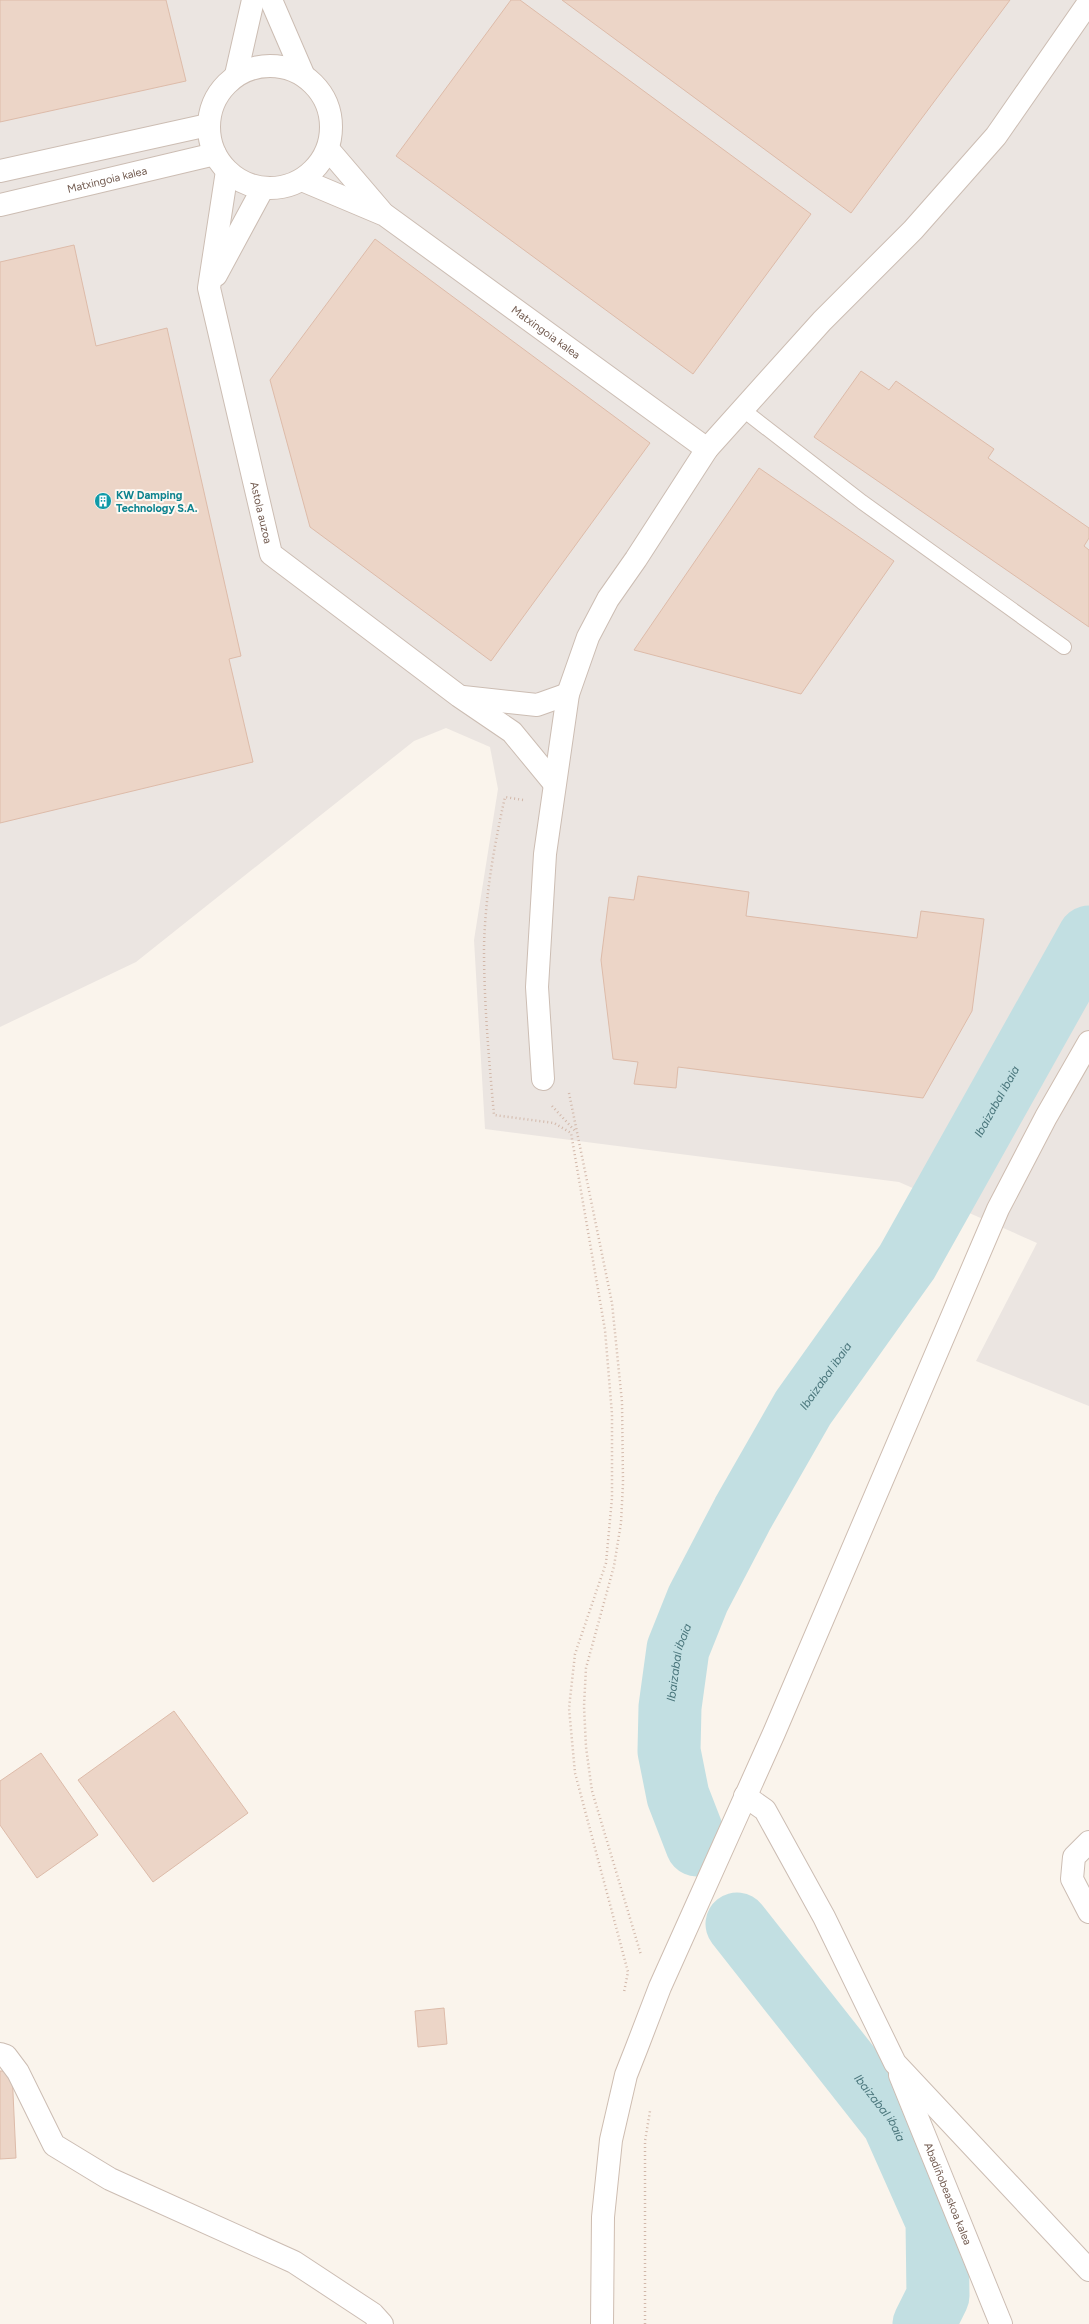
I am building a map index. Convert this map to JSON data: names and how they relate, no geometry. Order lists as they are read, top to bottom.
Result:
{
  "streets": {
    "street": ["Matxingoia kalea", "Astola auzoa", "Abadiñobeaskoa kalea"]
  },
  "crossings": [
    ["Matxingoia kalea", "Astola auzoa"]
  ],
  "water": ["Ibaizabal ibaia"],
  "places": {
    "building": ["KW Damping Technology S.A."]
  }
}
